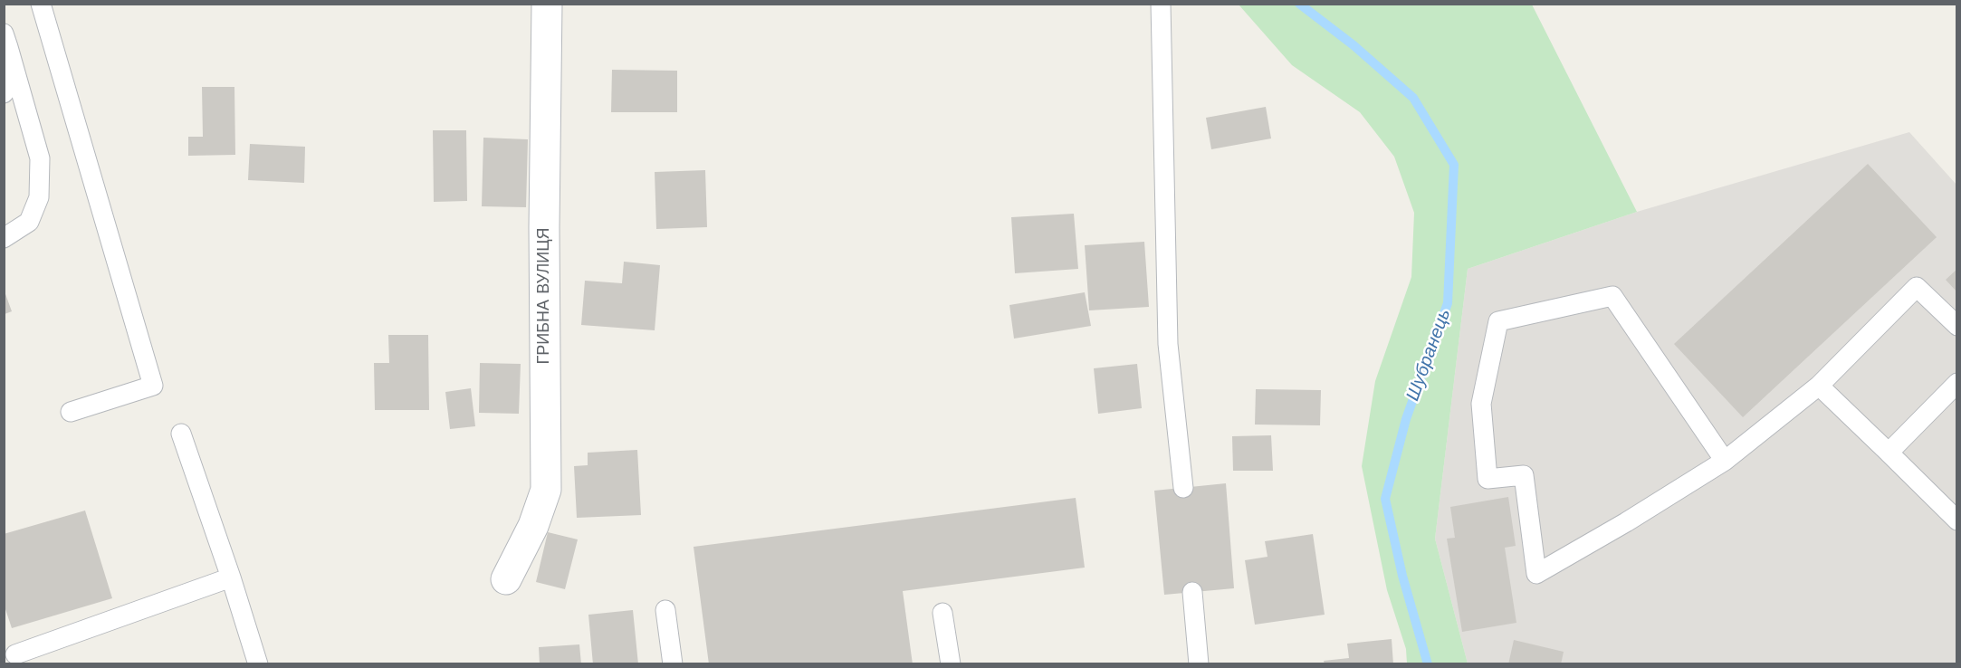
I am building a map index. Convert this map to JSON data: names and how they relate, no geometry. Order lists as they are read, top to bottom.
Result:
{
  "streets": {
    "street": ["ГРИБНА ВУЛИЦЯ"]
  },
  "water": ["Шубранець"]
}
